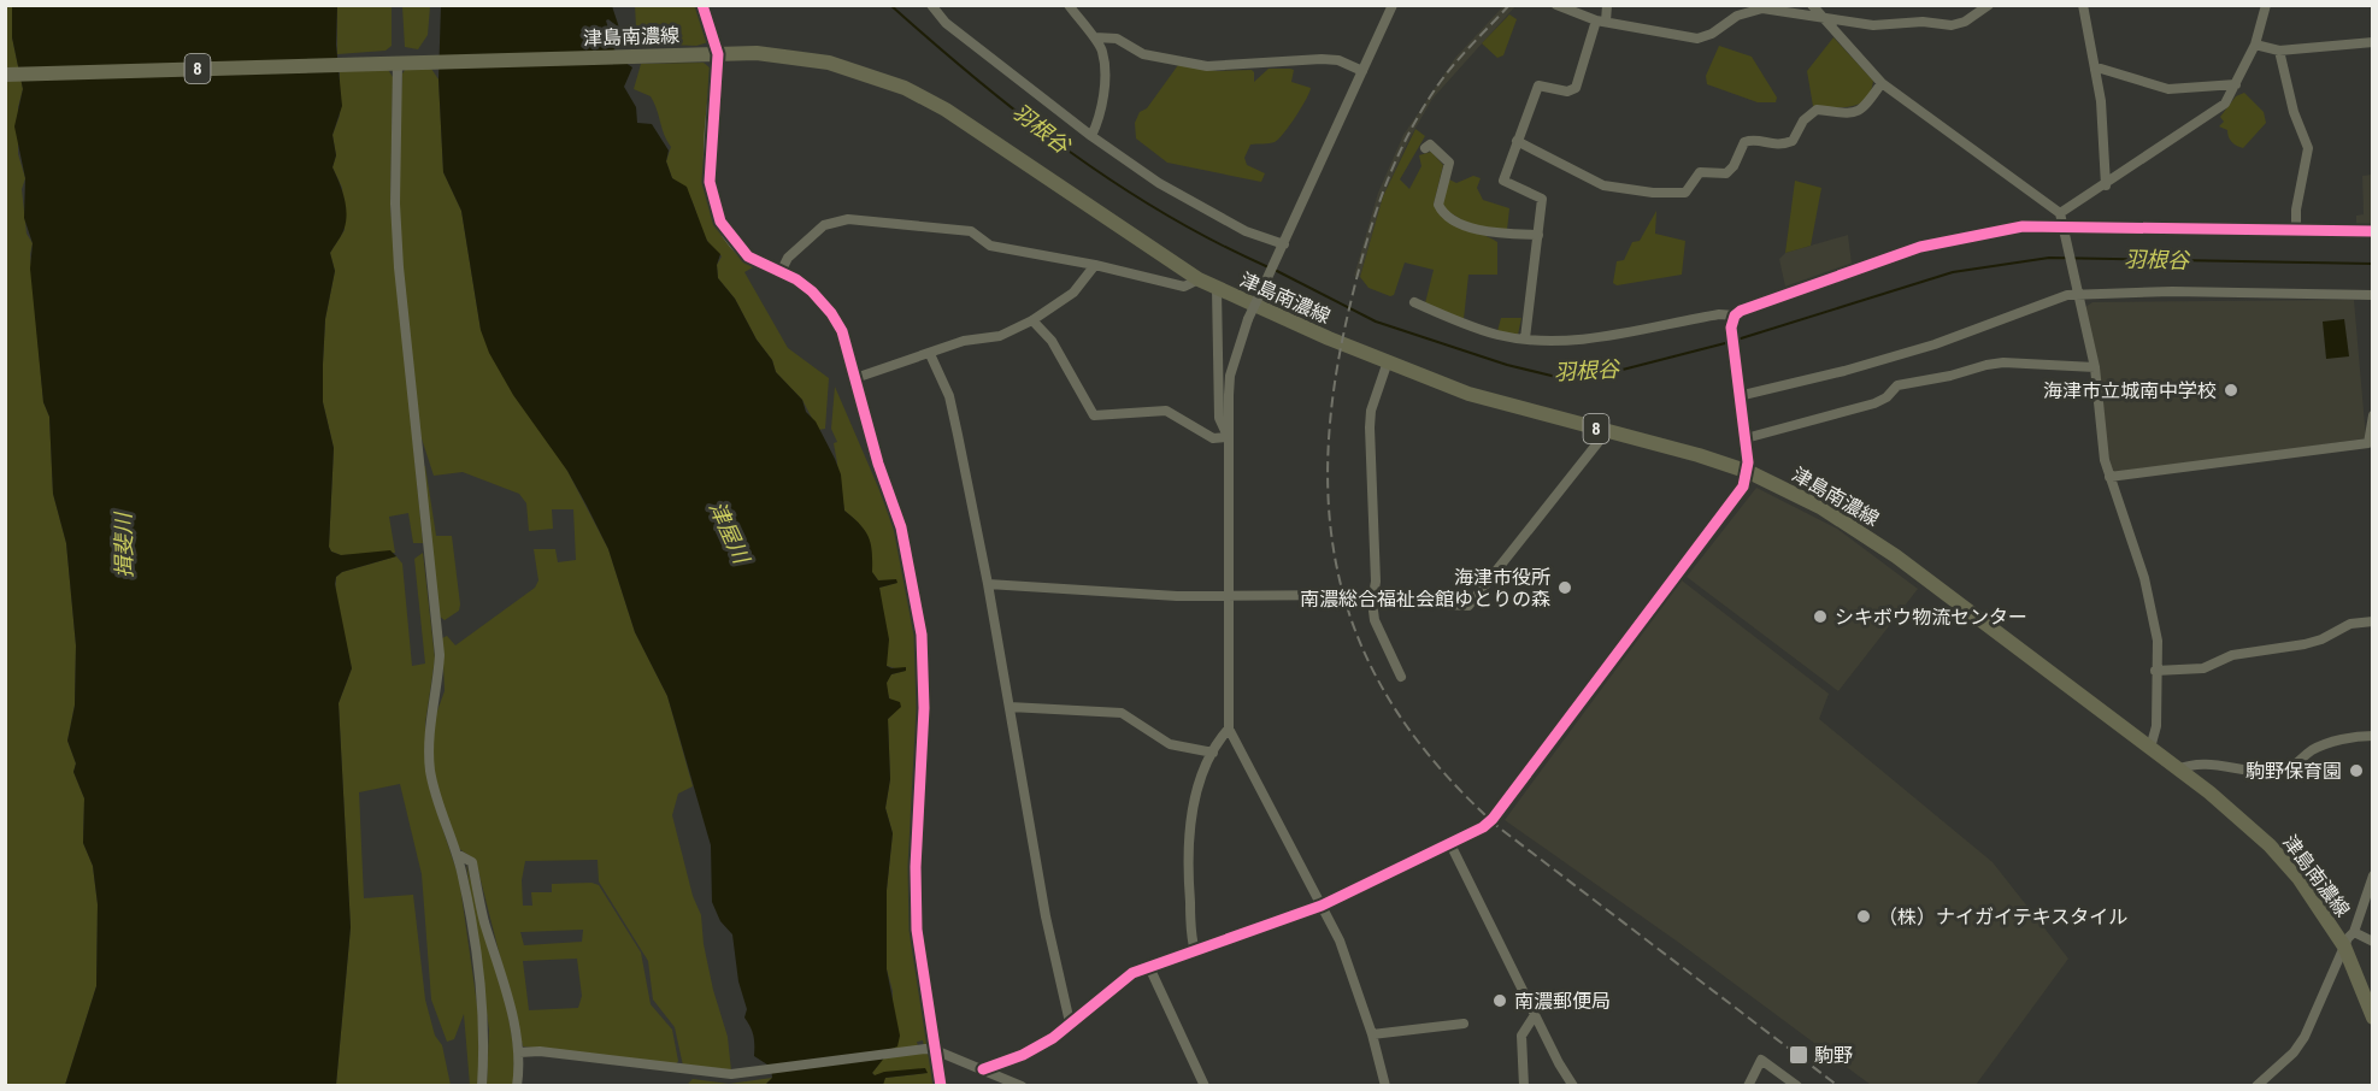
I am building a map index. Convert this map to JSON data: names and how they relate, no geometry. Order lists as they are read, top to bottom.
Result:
{
  "streets": {
    "main road": ["津島南濃線", "8"]
  },
  "water": ["羽根谷", "津屋川", "揖斐川"],
  "places": {
    "other": [
      "海津市立城南中学校",
      "海津市役所 南濃総合福祉会館ゆとりの森",
      "シキボウ物流センター",
      "駒野保育園",
      "（株）ナイガイテキスタイル",
      "南濃郵便局"
    ],
    "transit": ["駒野"]
  }
}
